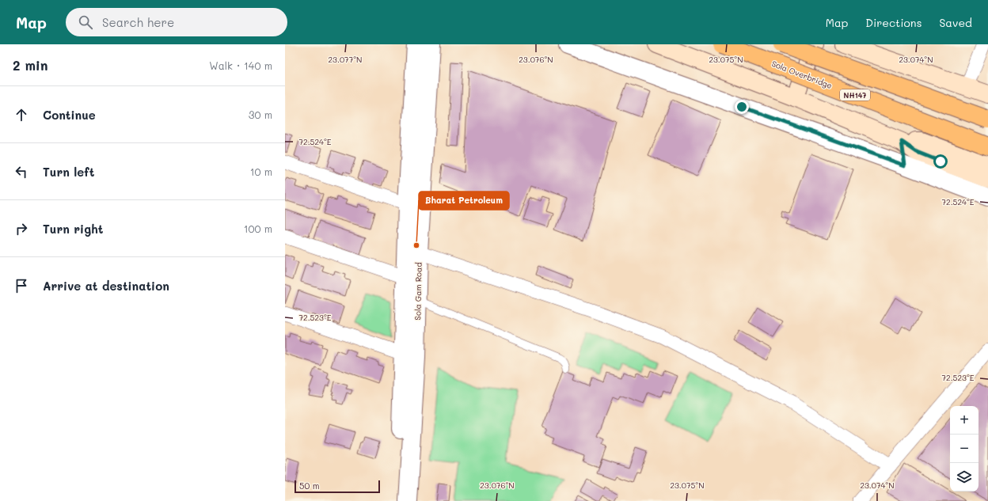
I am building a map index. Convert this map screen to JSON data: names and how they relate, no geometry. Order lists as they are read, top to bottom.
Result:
{
  "streets": {
    "highway": ["Sola Overbridge", "NH147"],
    "street": ["Sola Gam Road"]
  },
  "places": ["Bharat Petroleum"],
  "scale_bar": "50 m",
  "page": {
    "header": "Map",
    "search": "Search here",
    "nav": ["Map", "Directions", "Saved"],
    "heading": ["2 min", "Walk · 140 m"],
    "list": [
      ["Continue", "30 m"],
      ["Turn left", "10 m"],
      ["Turn right", "100 m"],
      "Arrive at destination"
    ],
    "map_buttons": ["+", "−"],
    "scale": "50 m"
  },
  "coordinates": [
    "23.077°N",
    "23.076°N",
    "23.075°N",
    "23.074°N",
    "72.524°E",
    "72.523°E"
  ]
}
